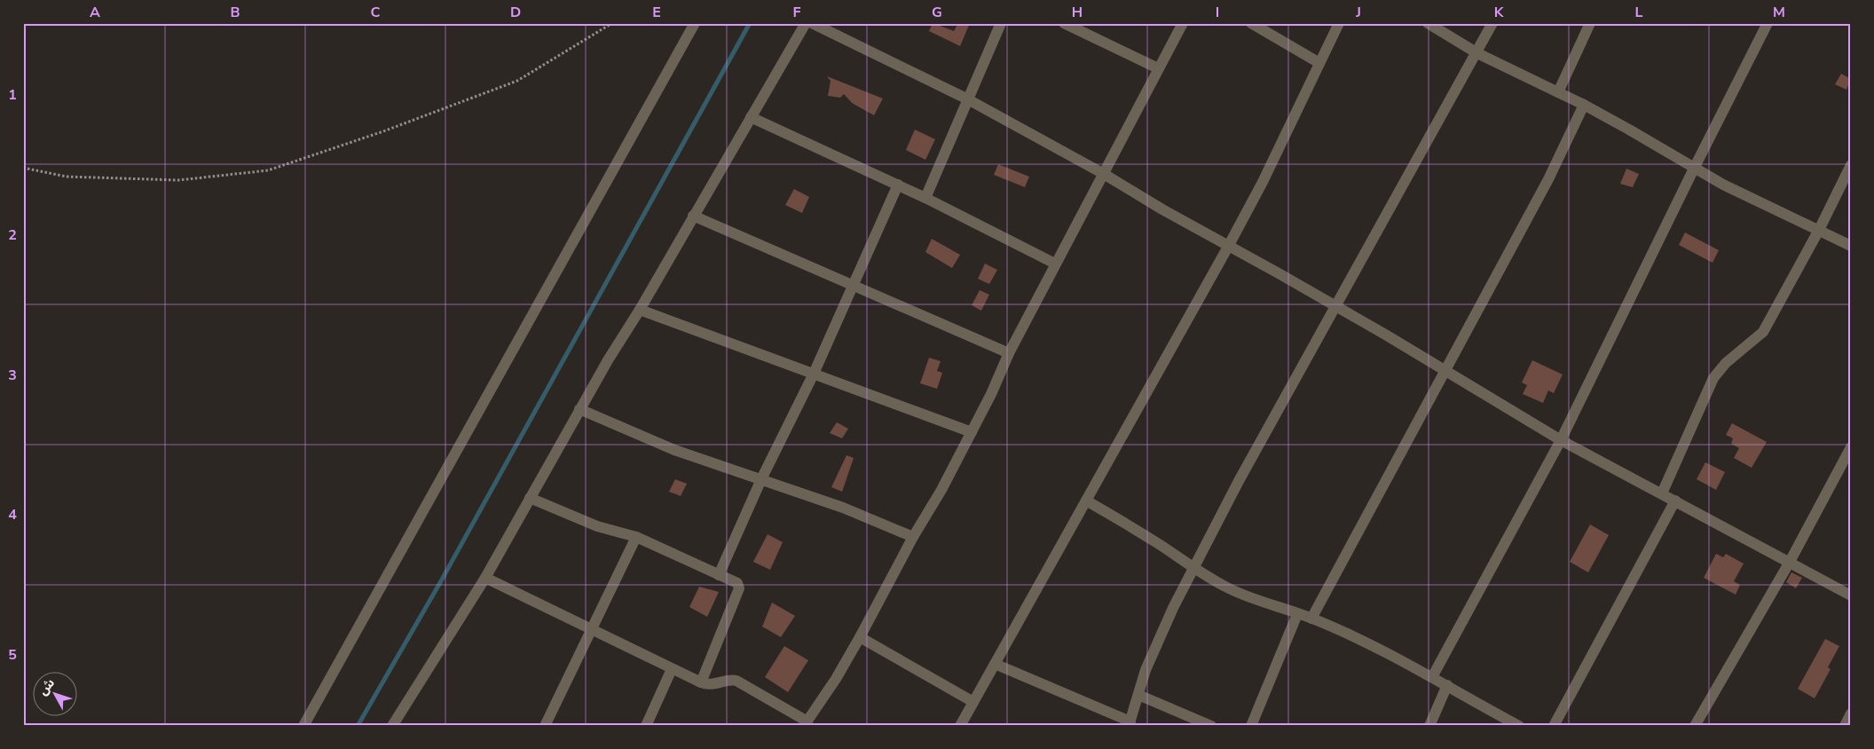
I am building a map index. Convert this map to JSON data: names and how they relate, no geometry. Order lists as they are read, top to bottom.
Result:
{
  "north": "top left",
  "grid": {
    "columns": [
      "A",
      "B",
      "C",
      "D",
      "E",
      "F",
      "G",
      "H",
      "I",
      "J",
      "K",
      "L",
      "M"
    ],
    "rows": [
      "1",
      "2",
      "3",
      "4",
      "5"
    ]
  }
}
